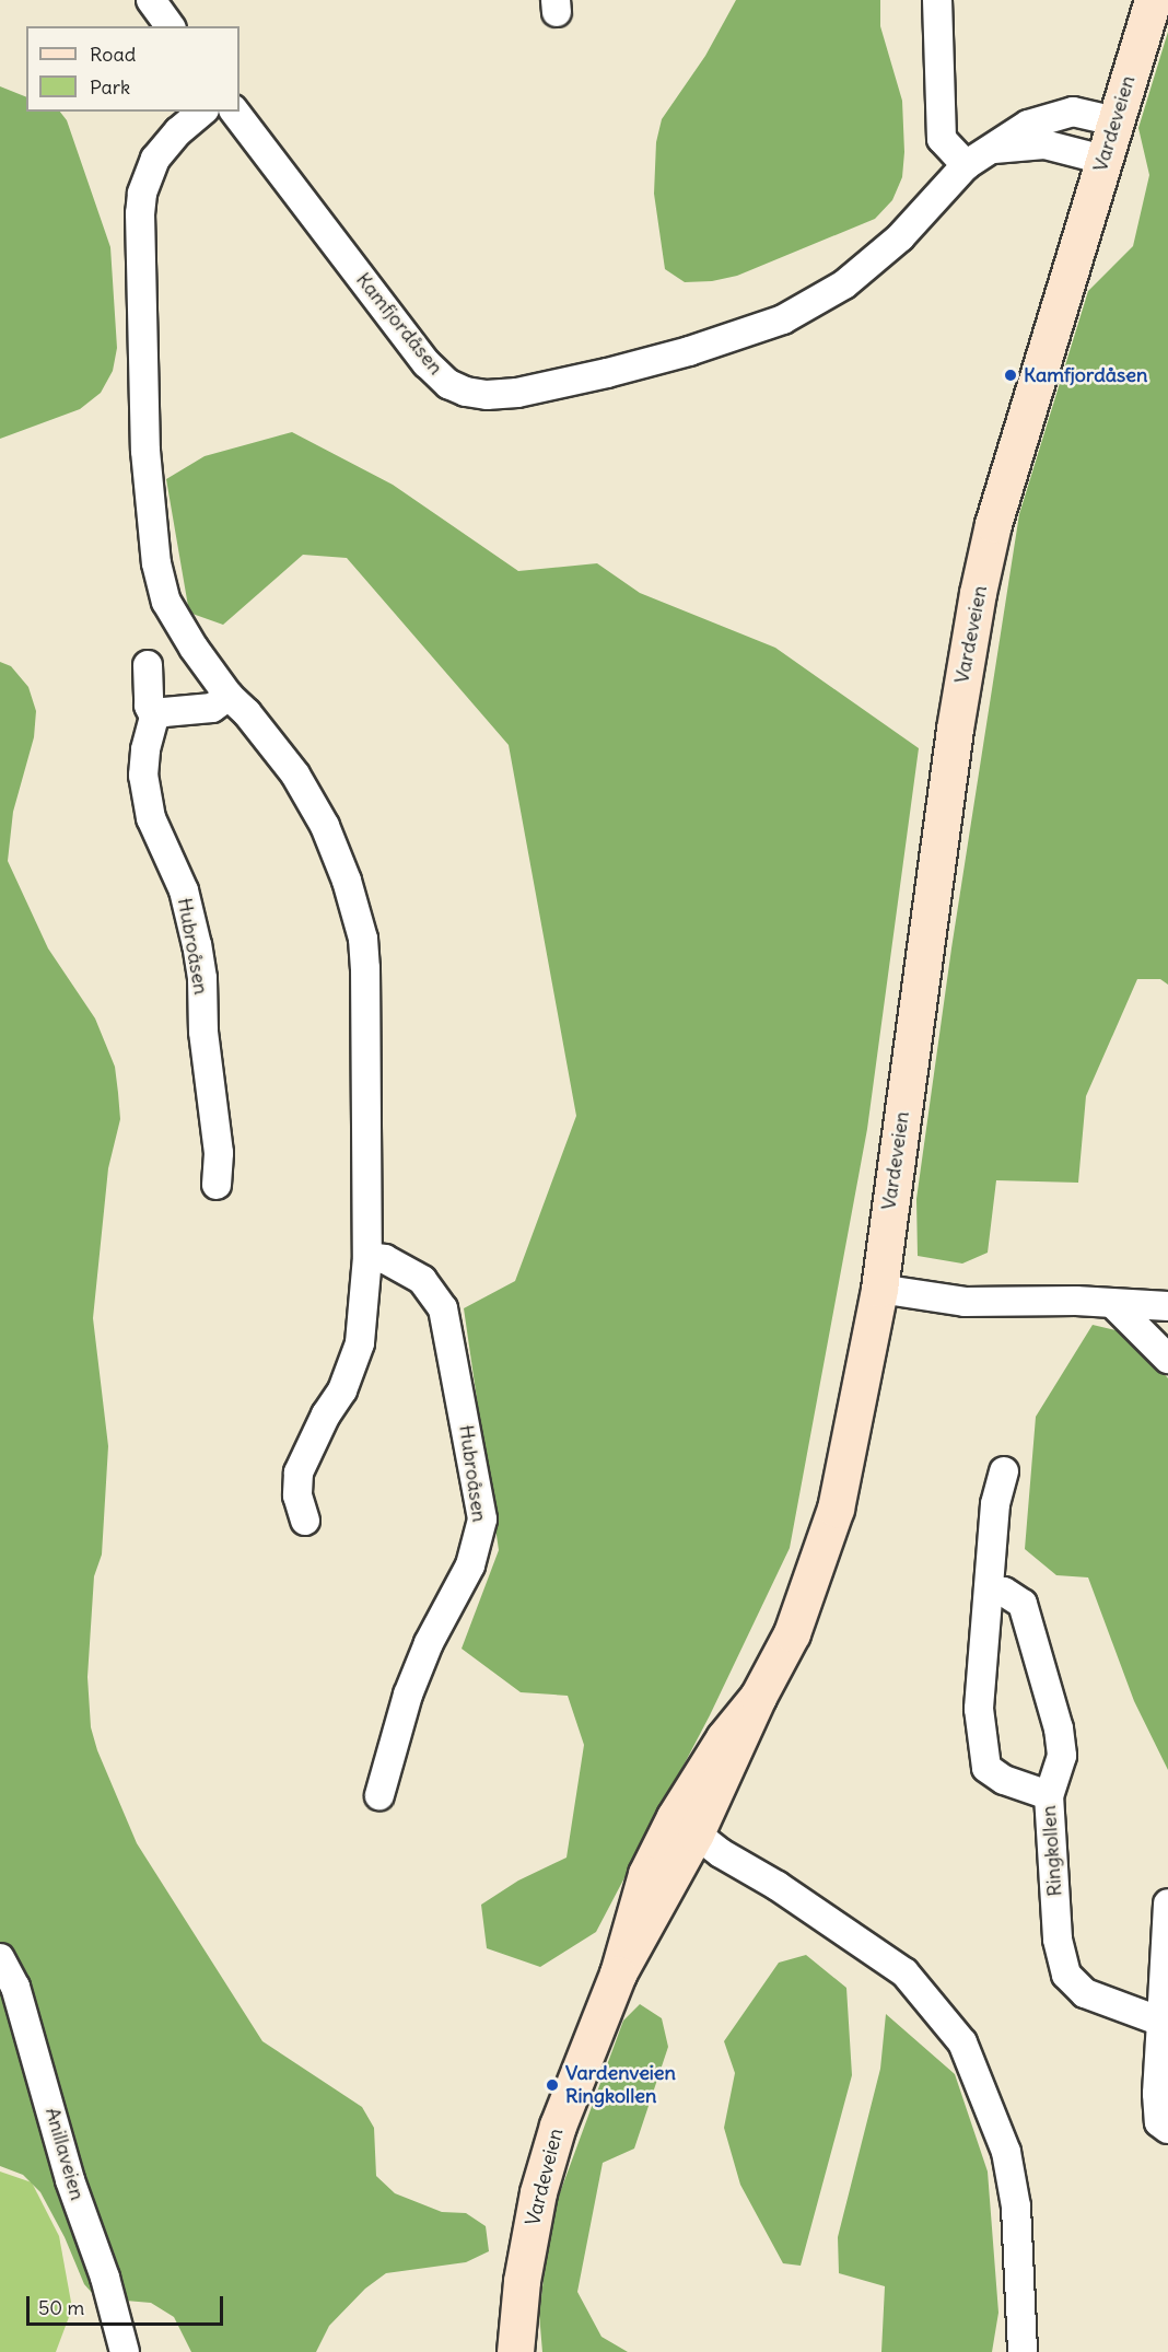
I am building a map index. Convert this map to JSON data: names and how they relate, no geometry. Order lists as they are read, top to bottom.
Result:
{
  "streets": {
    "street": [
      "Vardeveien",
      "Kamfjordåsen",
      "Hubroåsen",
      "Ringkollen",
      "Anillaveien"
    ]
  },
  "crossings": [
    ["Vardeveien", "Kamfjordåsen"]
  ],
  "places": ["Kamfjordåsen", "Vardenveien Ringkollen"],
  "legend": ["Road", "Park"],
  "scale_bar": "50 m"
}
